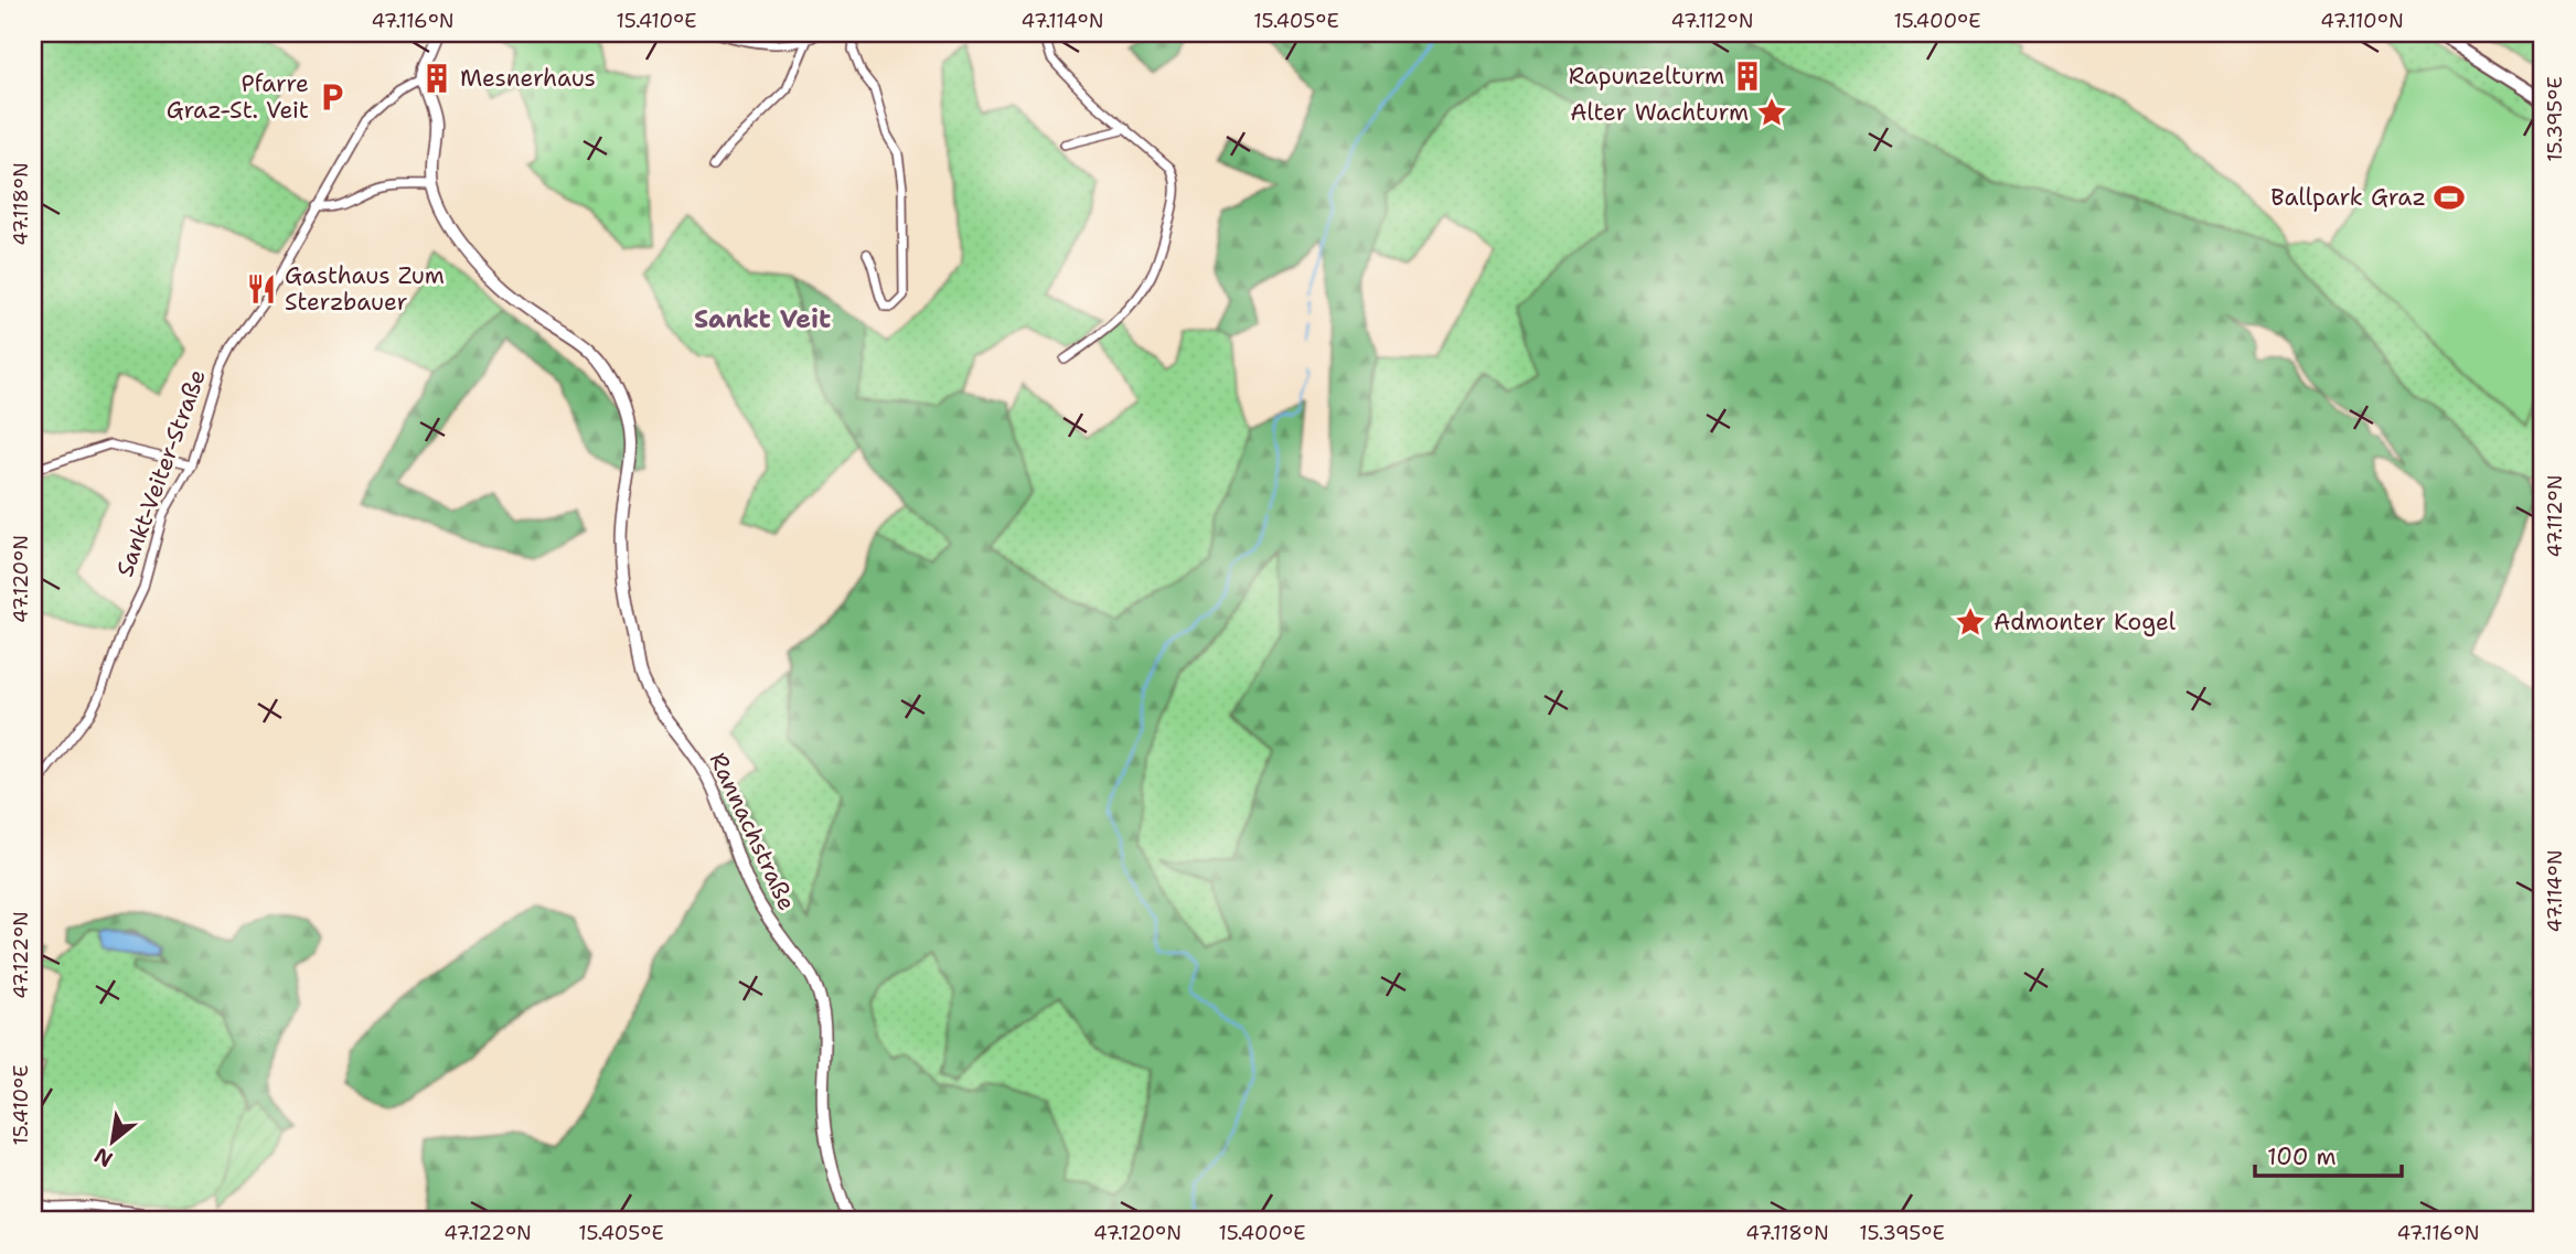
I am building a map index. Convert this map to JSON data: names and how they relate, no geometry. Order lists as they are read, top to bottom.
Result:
{
  "streets": {
    "street": ["Sankt-Veiter-Straße", "Rannachstraße"]
  },
  "crossings": [
    ["Sankt-Veiter-Straße", "Rannachstraße"]
  ],
  "districts": ["Sankt Veit"],
  "places": {
    "building": ["Rapunzelturm", "Mesnerhaus"],
    "parking": ["Pfarre Graz-St. Veit"],
    "place": ["Alter Wachturm", "Admonter Kogel"],
    "sports": ["Ballpark Graz"],
    "restaurant": ["Gasthaus Zum Sterzbauer"]
  },
  "scale_bar": "100 m",
  "north": "bottom left",
  "coordinates": [
    "47.116°N",
    "15.410°E",
    "47.114°N",
    "15.405°E",
    "47.112°N",
    "15.400°E",
    "47.110°N",
    "15.395°E",
    "47.118°N",
    "47.120°N",
    "47.122°N"
  ]
}
